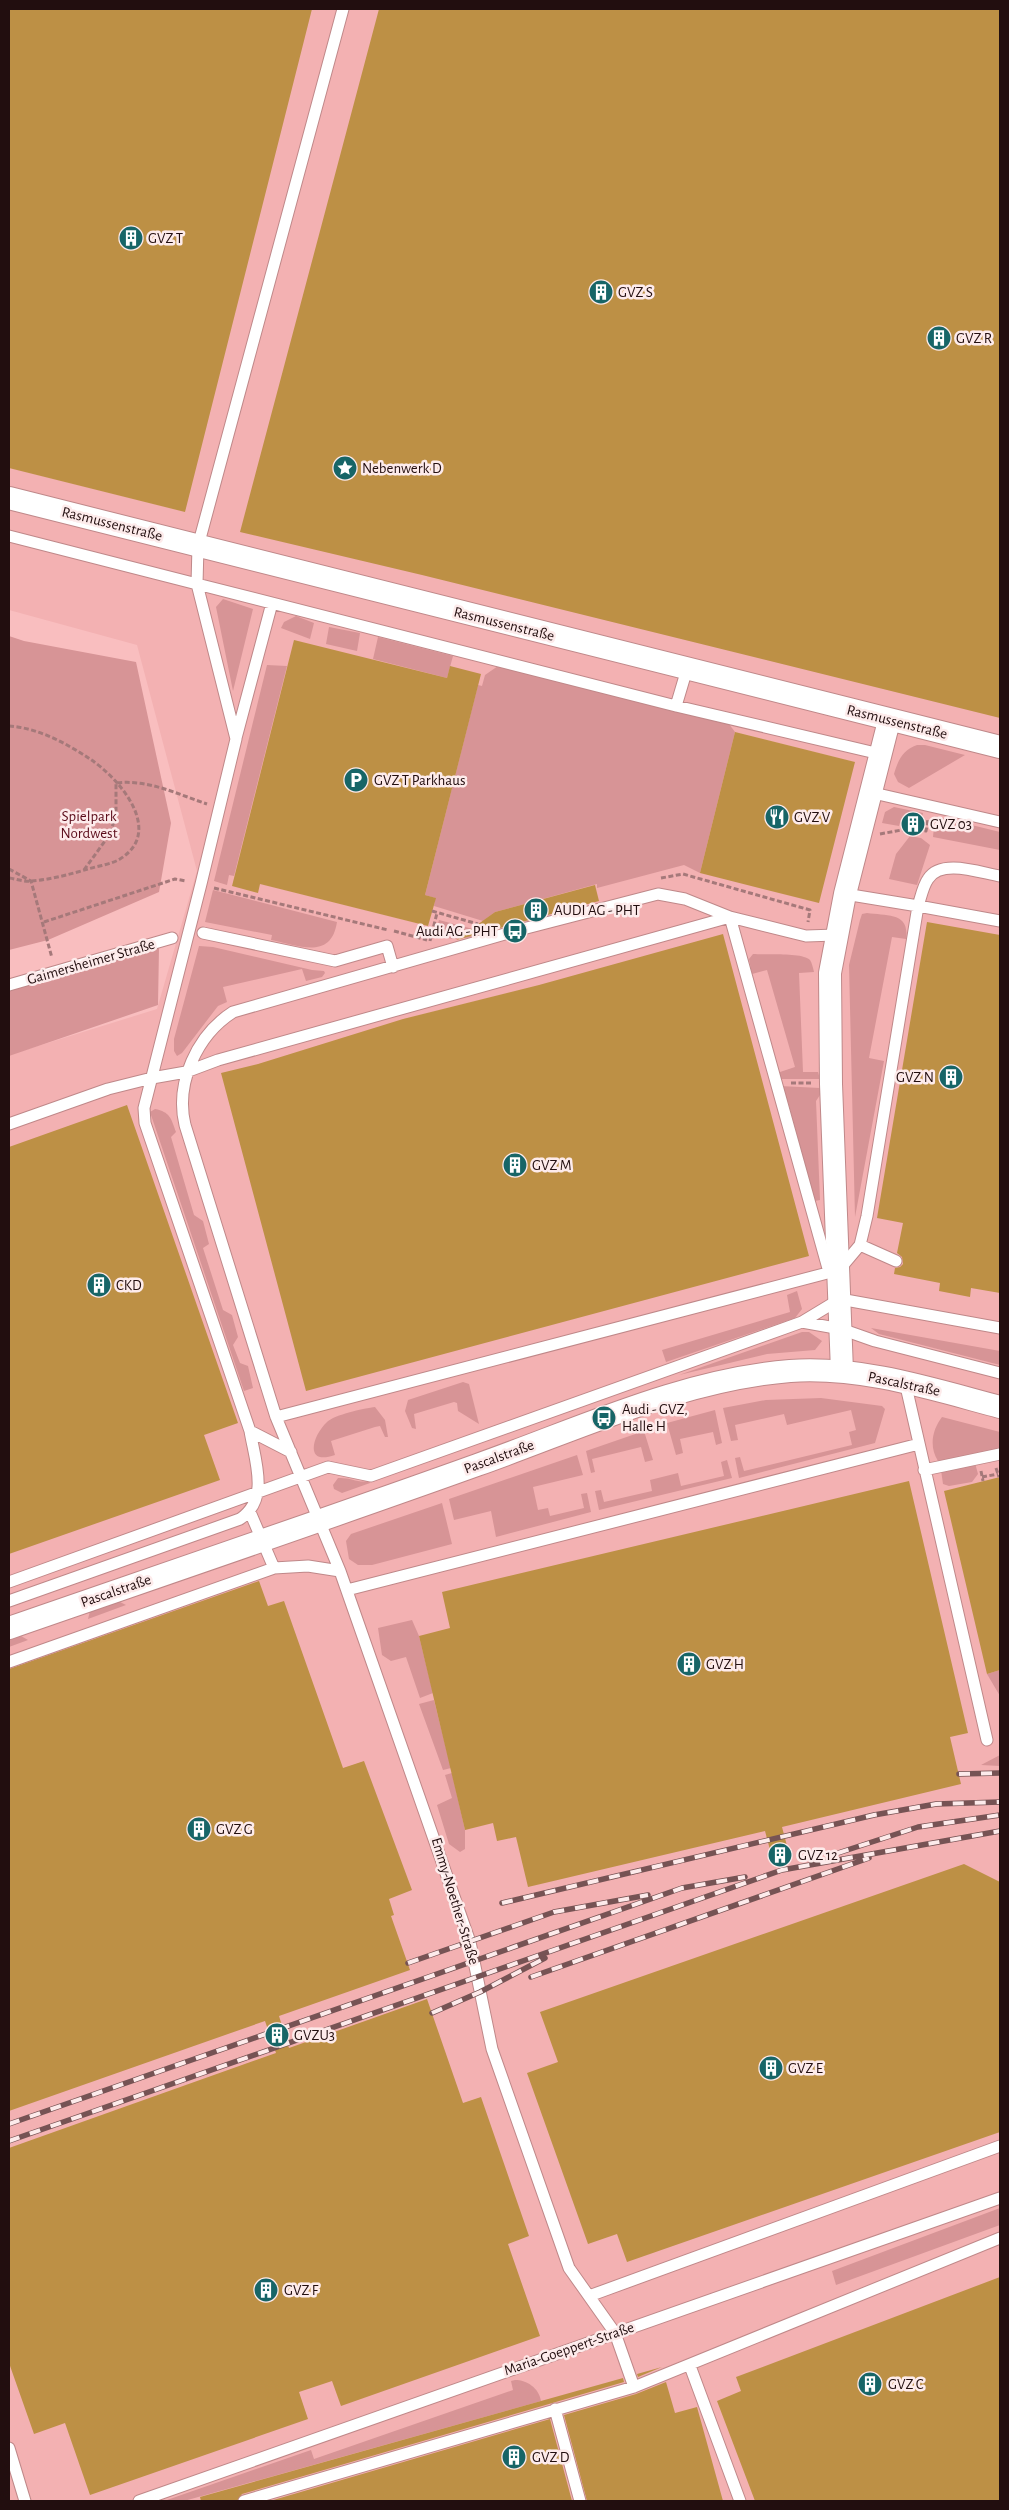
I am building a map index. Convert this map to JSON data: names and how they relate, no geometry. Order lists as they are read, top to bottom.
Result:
{
  "streets": {
    "street": ["Rasmussenstraße", "Pascalstraße"],
    "lane": ["Gaimersheimer Straße", "Emmy-Noether-Straße", "Maria-Goeppert-Straße"]
  },
  "crossings": [
    ["Pascalstraße", "Emmy-Noether-Straße"],
    ["Emmy-Noether-Straße", "Maria-Goeppert-Straße"]
  ],
  "parks": ["Spielpark Nordwest"],
  "places": {
    "building": [
      "GVZ T",
      "GVZ S",
      "GVZ R",
      "GVZ 03",
      "AUDI AG - PHT",
      "GVZ N",
      "GVZ M",
      "CKD",
      "GVZ H",
      "GVZ G",
      "GVZ 12",
      "GVZU3",
      "GVZ E",
      "GVZ F",
      "GVZ C",
      "GVZ D"
    ],
    "place": ["Nebenwerk D"],
    "parking": ["GVZ T Parkhaus"],
    "restaurant": ["GVZ V"],
    "bus stop": ["Audi AG - PHT", "Audi - GVZ, Halle H"]
  }
}
